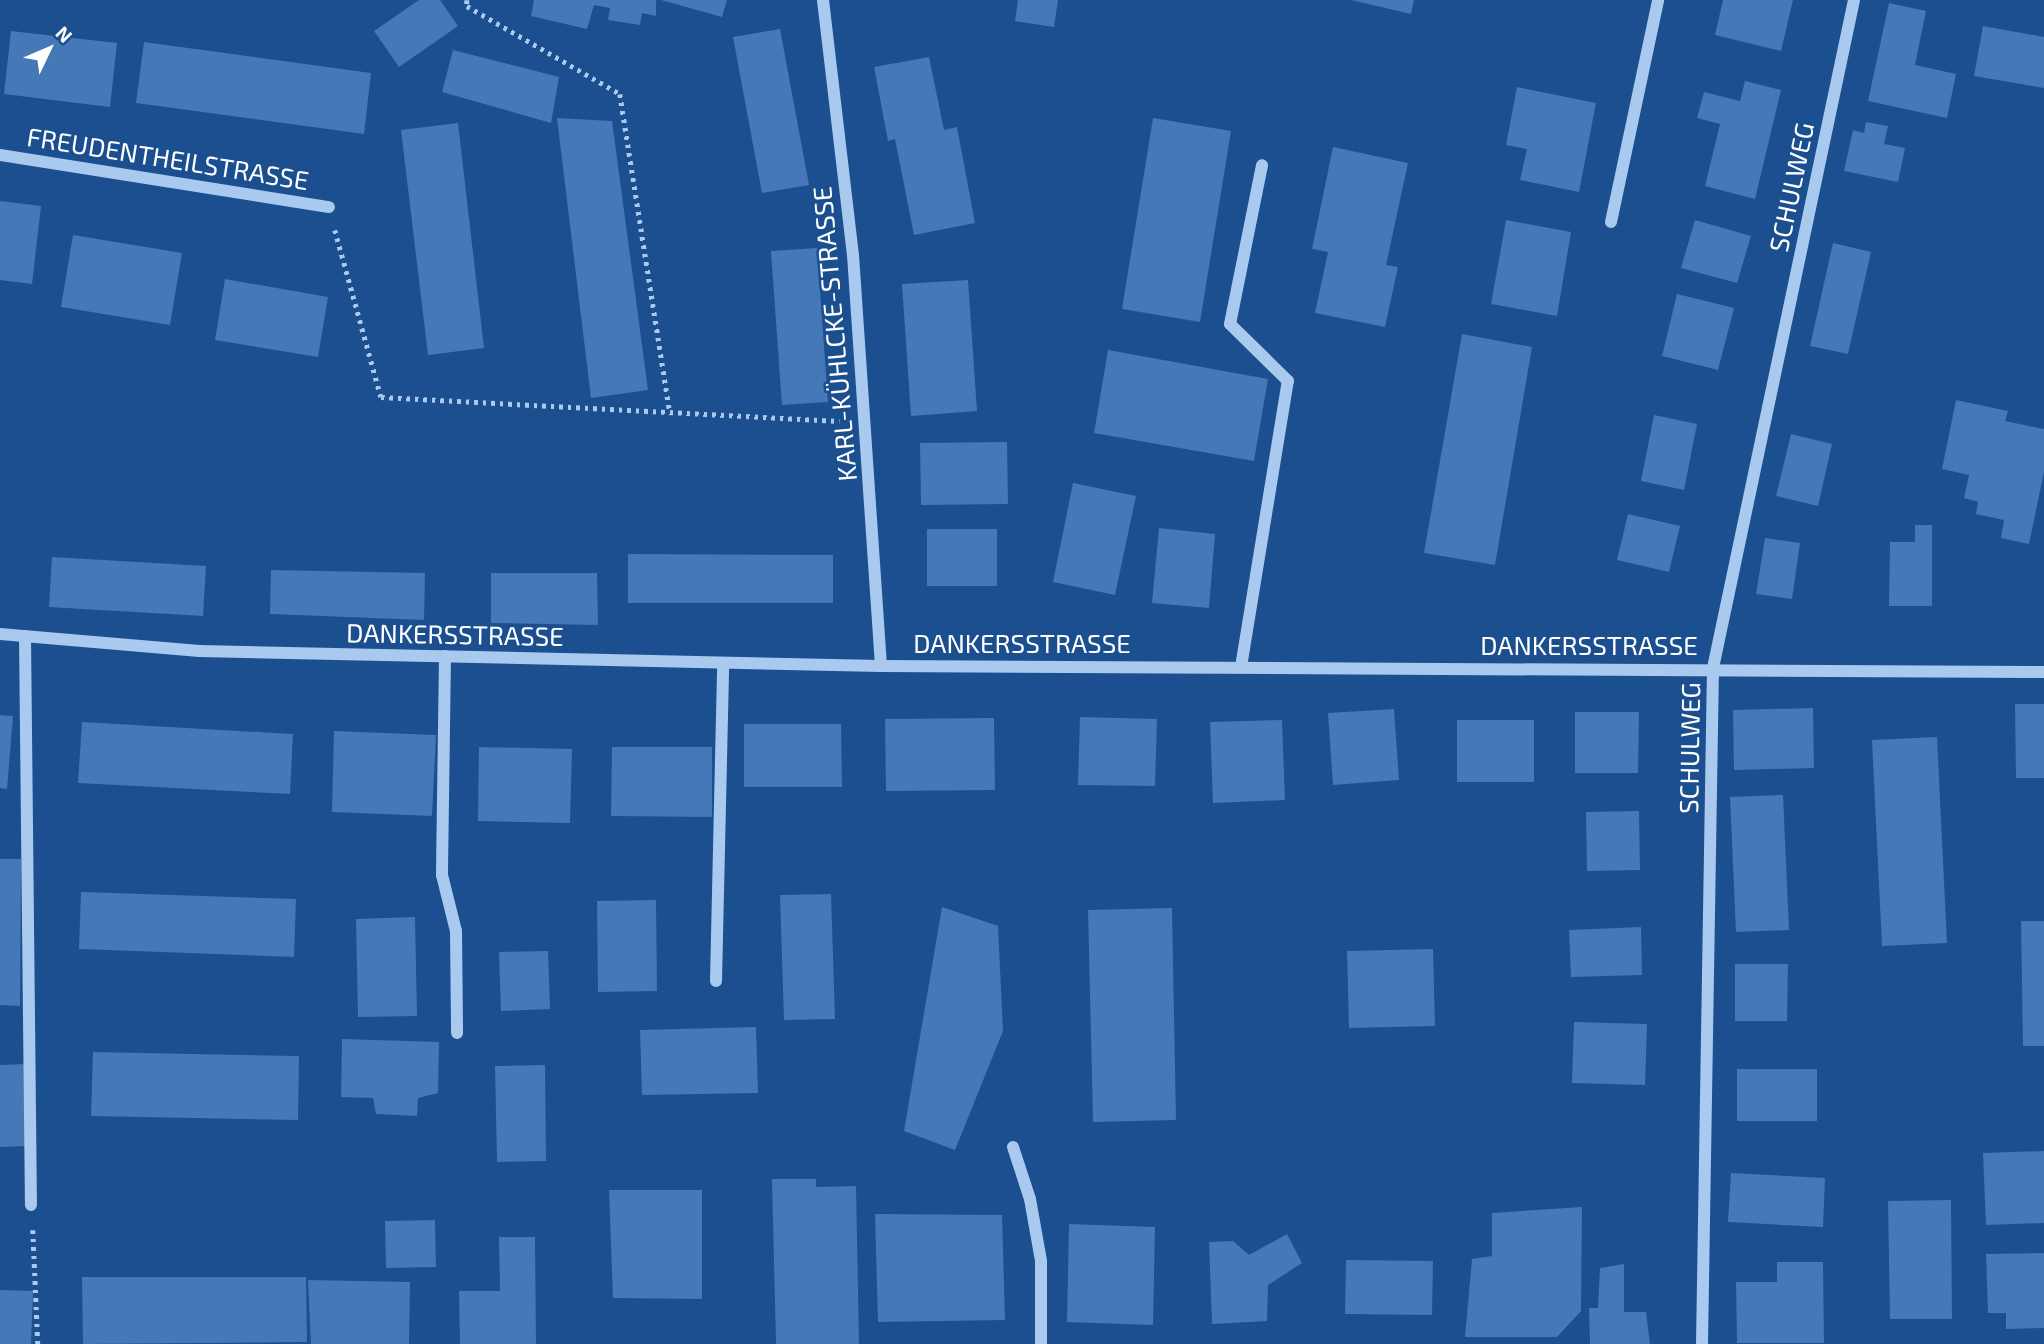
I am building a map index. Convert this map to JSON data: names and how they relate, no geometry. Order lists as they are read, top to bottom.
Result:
{
  "streets": {
    "street": [
      "FREUDENTHEILSTRASSE",
      "SCHULWEG",
      "KARL-KÜHLCKE-STRASSE",
      "DANKERSSTRASSE"
    ]
  },
  "crossings": [
    ["SCHULWEG", "DANKERSSTRASSE"],
    ["KARL-KÜHLCKE-STRASSE", "DANKERSSTRASSE"]
  ],
  "north": "top right"
}
